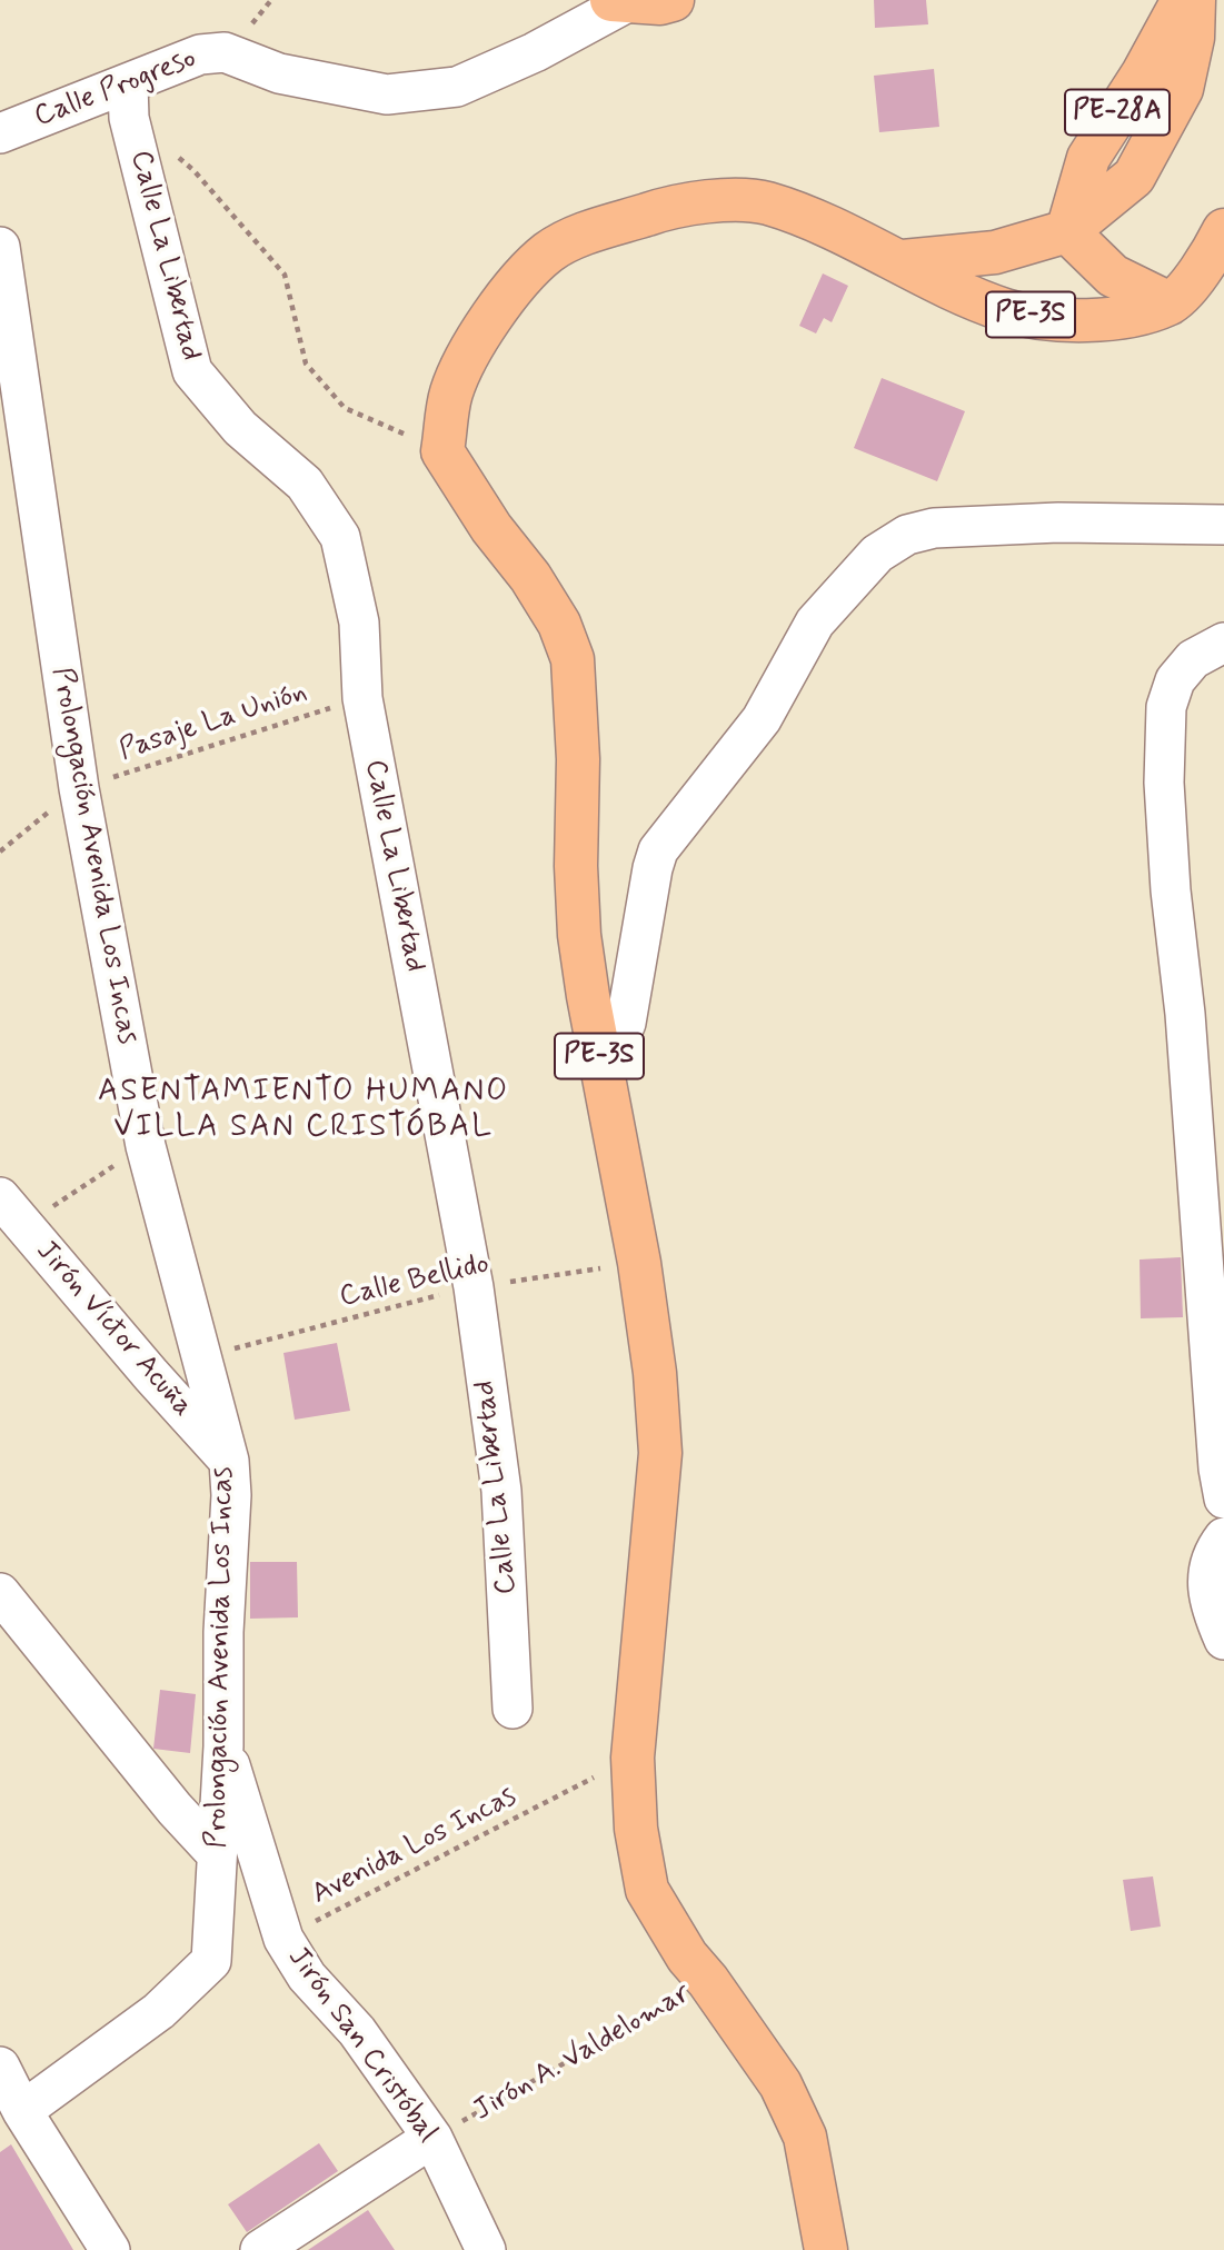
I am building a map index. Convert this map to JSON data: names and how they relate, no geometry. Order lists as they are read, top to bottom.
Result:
{
  "streets": {
    "highway": ["PE-28A", "PE-3S"],
    "street": [
      "Calle Progreso",
      "Calle La Libertad",
      "Prolongación Avenida Los Incas",
      "Jirón Víctor Acuña",
      "Jirón San Cristóbal"
    ],
    "path": [
      "Pasaje La Unión",
      "Calle Bellido",
      "Avenida Los Incas",
      "Jirón A. Valdelomar"
    ]
  },
  "crossings": [
    ["Calle Progreso", "Calle La Libertad"],
    ["Calle La Libertad", "Pasaje La Unión"],
    ["Calle La Libertad", "Calle Bellido"],
    ["PE-3S", "Calle Bellido"],
    ["PE-3S", "Avenida Los Incas"],
    ["PE-3S", "Jirón A. Valdelomar"],
    ["Pasaje La Unión", "Prolongación Avenida Los Incas"],
    ["Prolongación Avenida Los Incas", "Calle Bellido"],
    ["Prolongación Avenida Los Incas", "Jirón Víctor Acuña"],
    ["Prolongación Avenida Los Incas", "Jirón San Cristóbal"],
    ["Avenida Los Incas", "Jirón San Cristóbal"],
    ["Jirón San Cristóbal", "Jirón A. Valdelomar"]
  ],
  "districts": ["ASENTAMIENTO HUMANO VILLA SAN CRISTÓBAL"]
}
